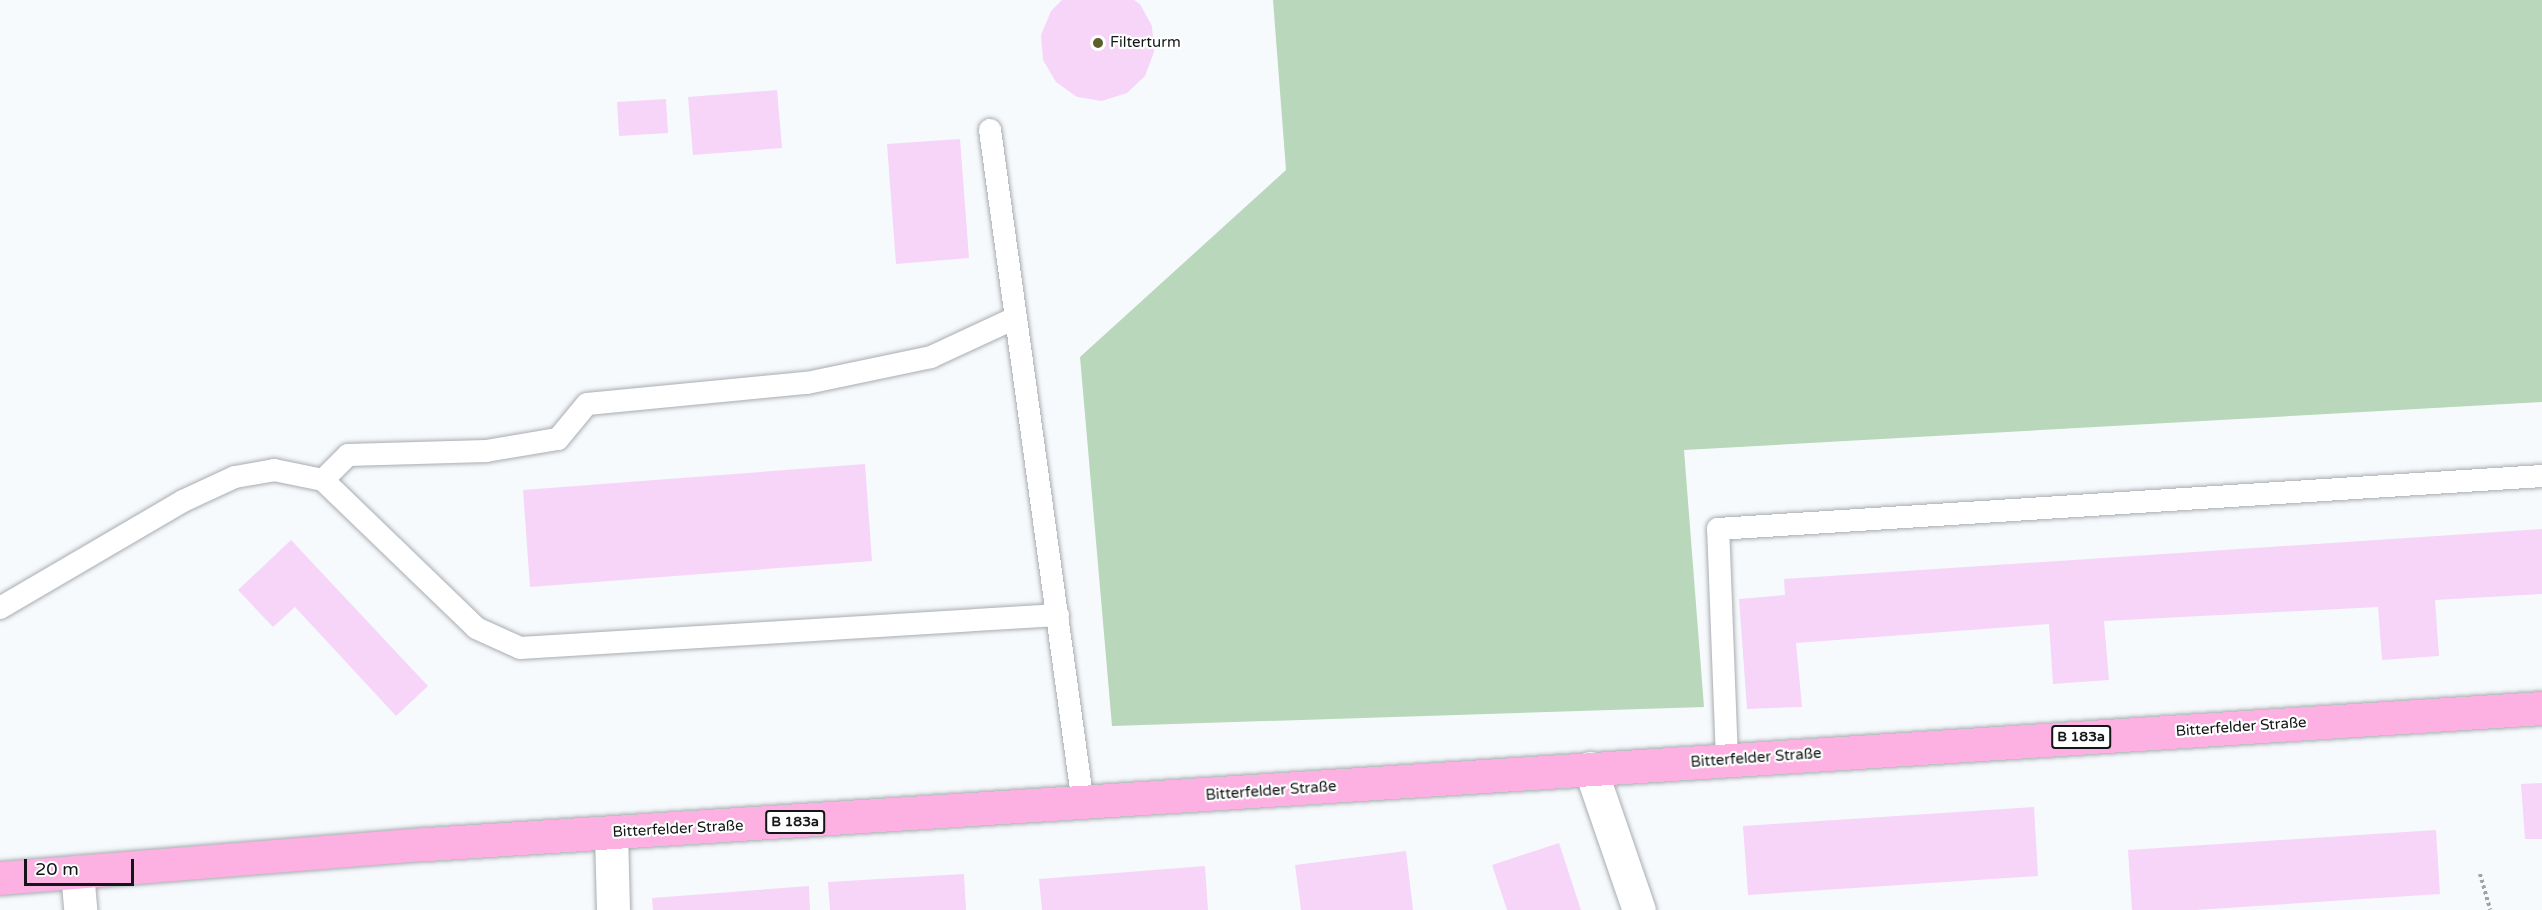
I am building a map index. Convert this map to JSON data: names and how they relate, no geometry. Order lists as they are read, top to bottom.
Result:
{
  "streets": {
    "main road": ["Bitterfelder Straße", "B 183a"]
  },
  "places": ["Filterturm"],
  "scale_bar": "20 m"
}
